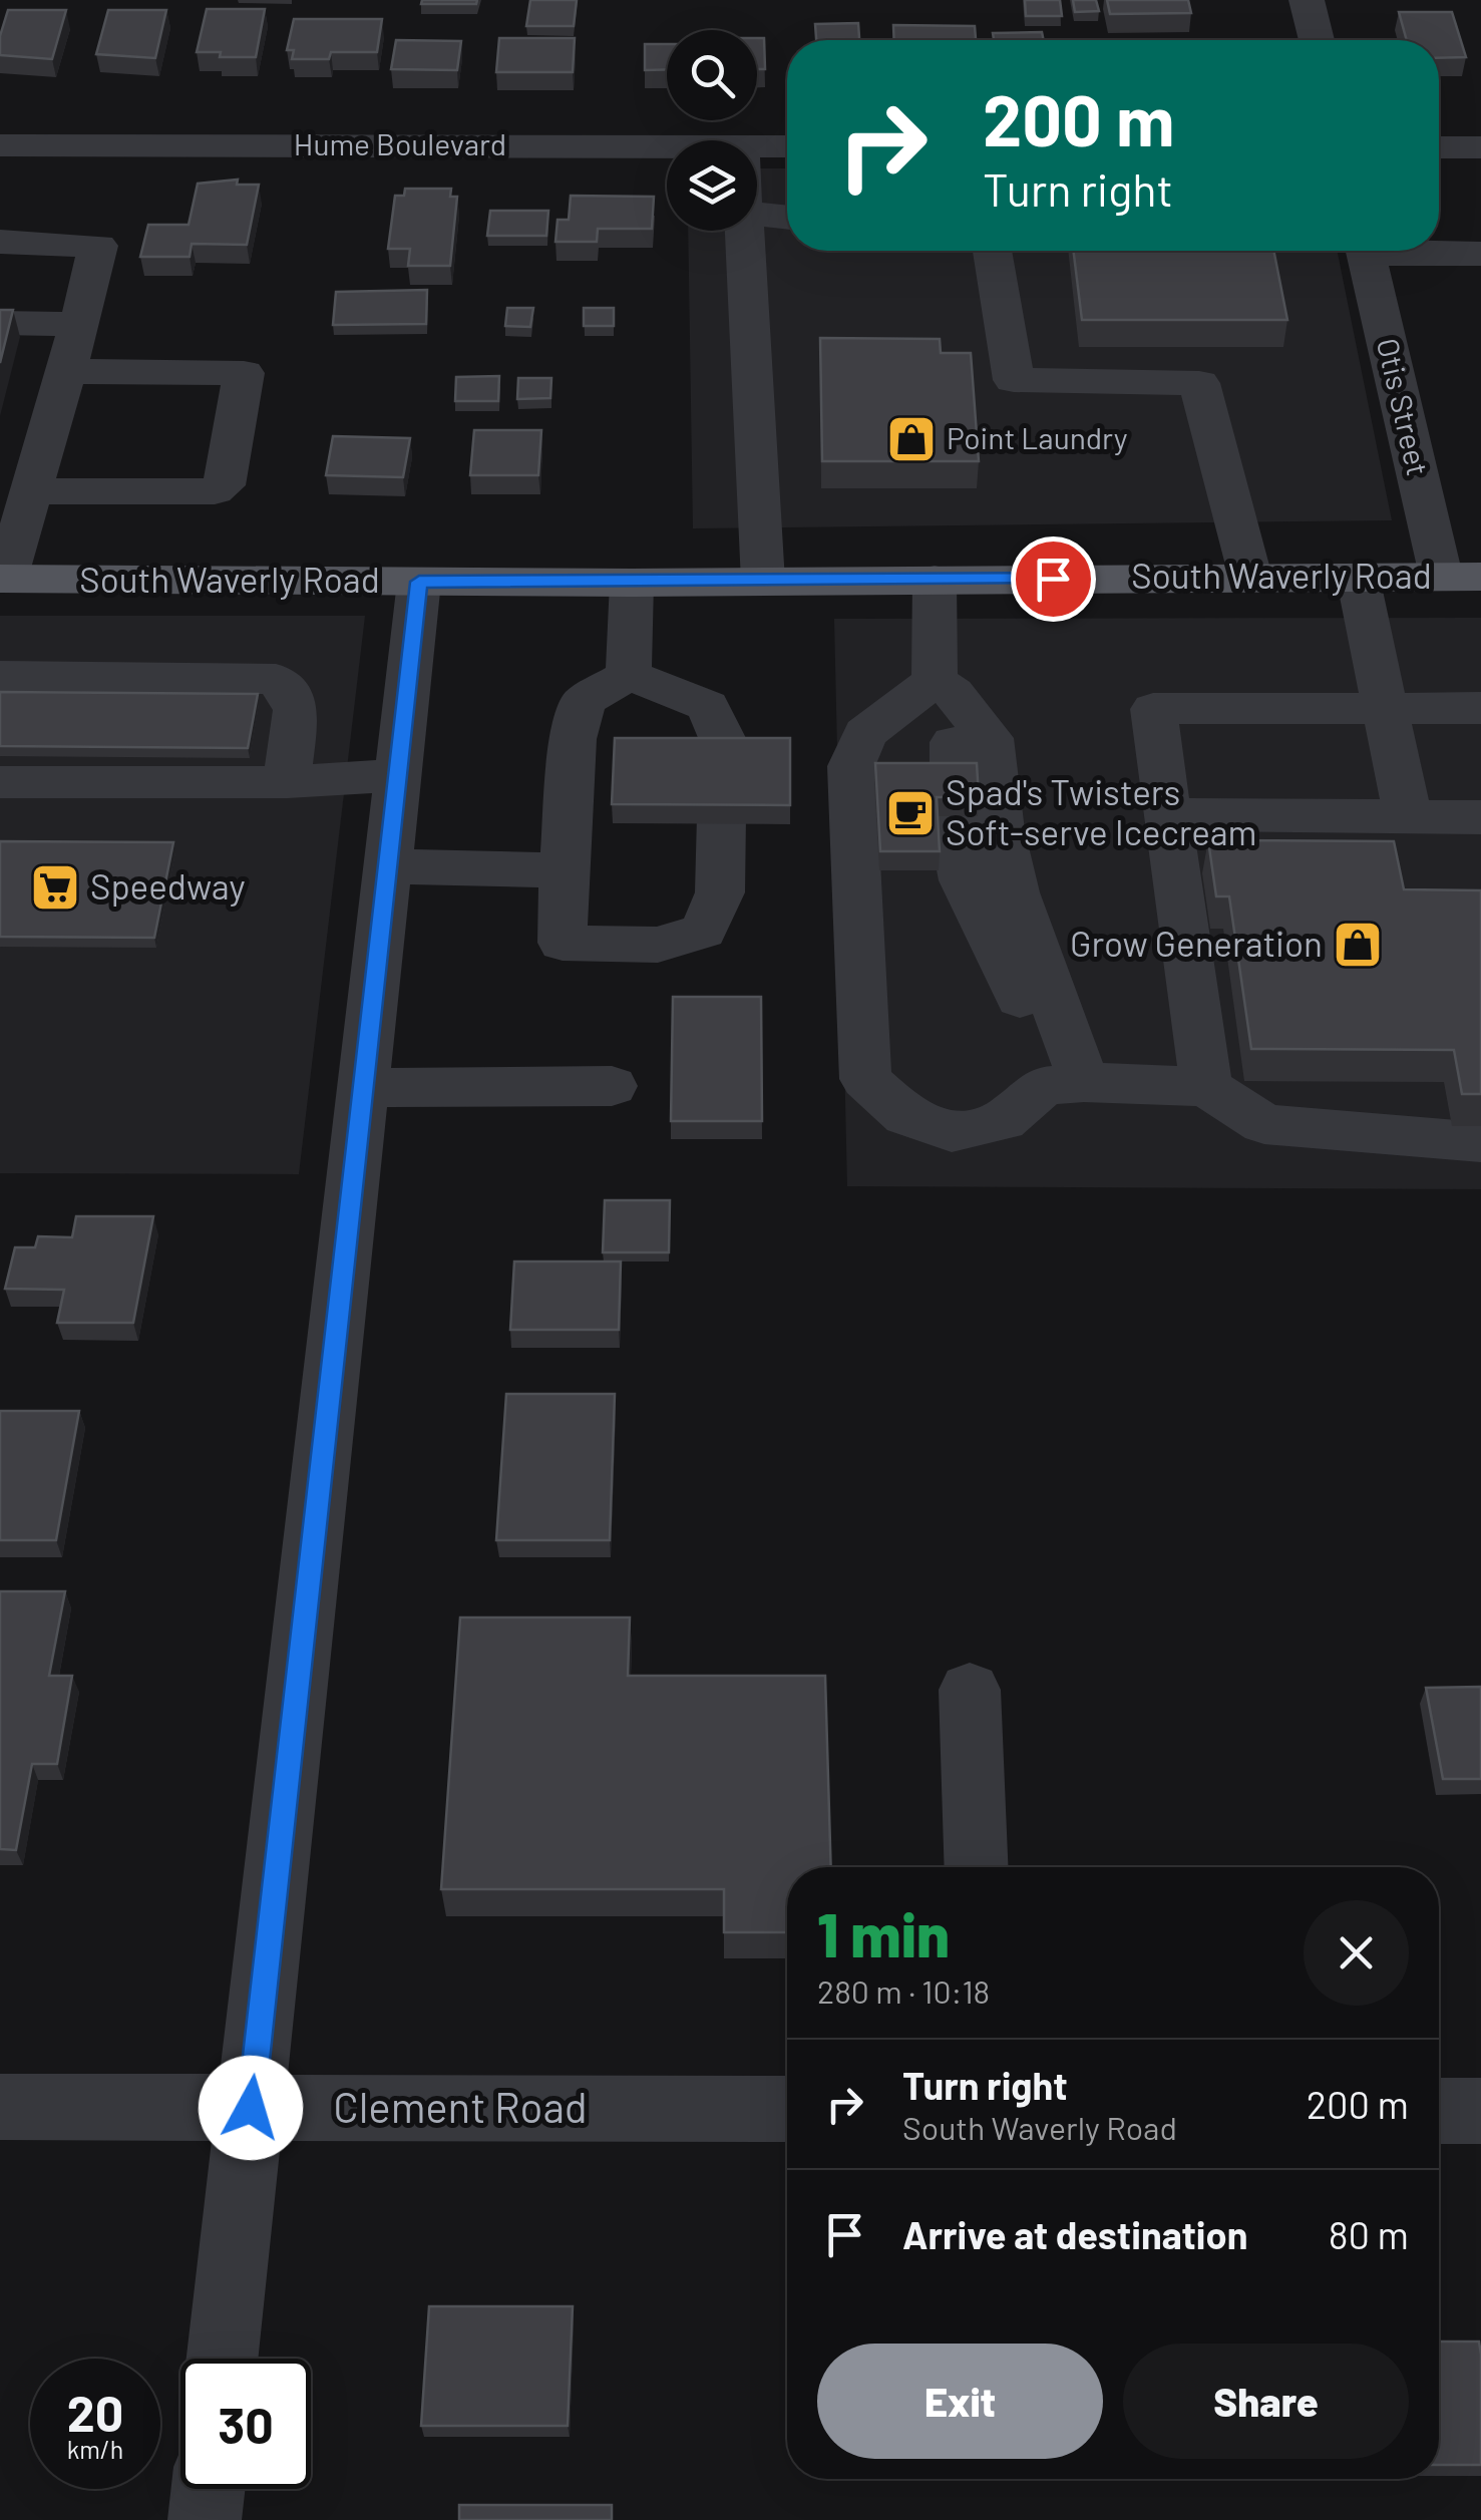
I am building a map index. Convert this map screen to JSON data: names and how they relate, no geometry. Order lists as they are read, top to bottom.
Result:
{
  "streets": {
    "main road": ["South Waverly Road"],
    "street": ["Hume Boulevard", "Otis Street", "Clement Road"]
  },
  "crossings": [
    ["Otis Street", "South Waverly Road"]
  ],
  "places": {
    "shop": ["Point Laundry", "Grow Generation"],
    "cafe": ["Spad's Twisters Soft-serve Icecream"],
    "supermarket": ["Speedway"]
  },
  "page": {
    "turn": ["200 m", "Turn right"],
    "heading": ["1 min", "280 m · 10:18"],
    "list": [
      {
        "name": "Turn right",
        "note": "South Waverly Road",
        "value": "200 m"
      },
      {
        "name": "Arrive at destination",
        "value": "80 m"
      }
    ],
    "buttons": ["Exit", "Share"],
    "speed": "20 km/h",
    "limit": "30"
  }
}
